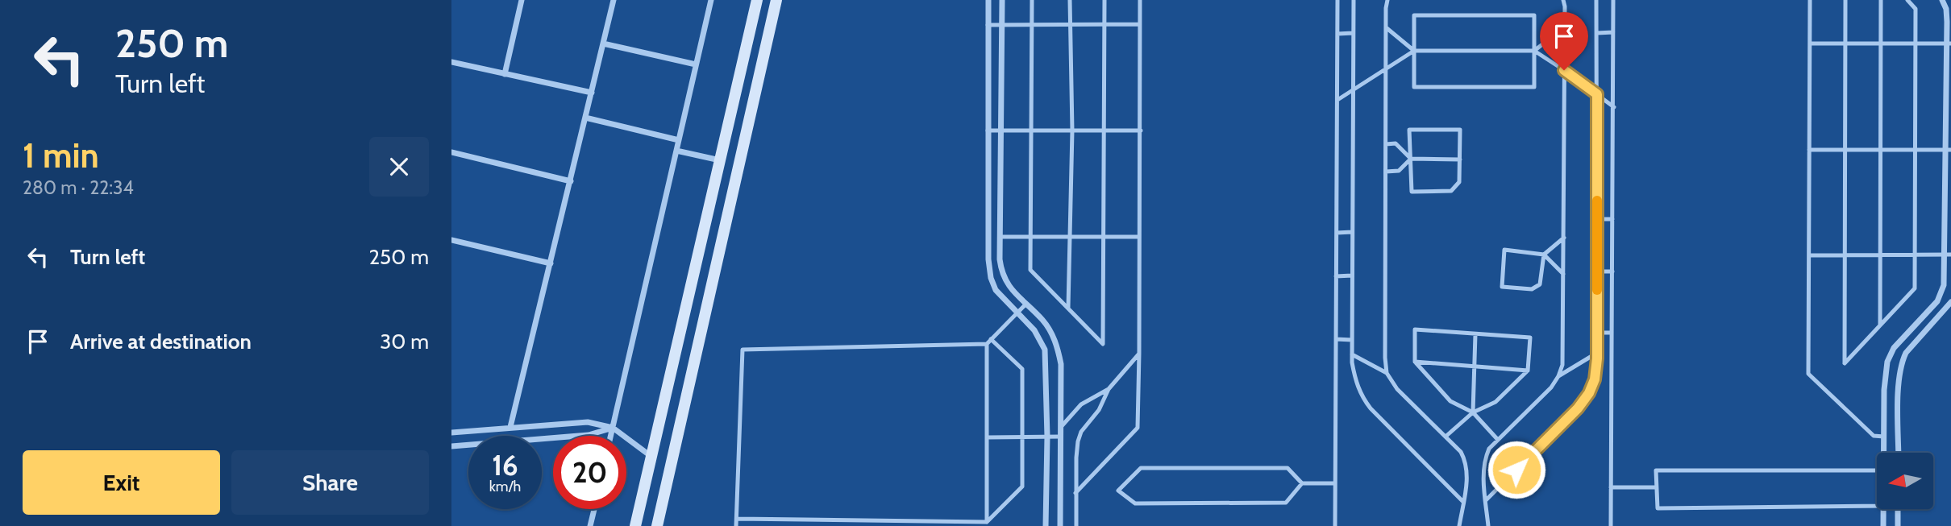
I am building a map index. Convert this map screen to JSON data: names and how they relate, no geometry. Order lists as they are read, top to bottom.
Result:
{
  "north": "left",
  "page": {
    "turn": ["250 m", "Turn left"],
    "heading": ["1 min", "280 m · 22:34"],
    "list": [
      {
        "name": "Turn left",
        "value": "250 m"
      },
      {
        "name": "Arrive at destination",
        "value": "30 m"
      }
    ],
    "speed": "16 km/h",
    "limit": "20",
    "buttons": ["Exit", "Share"]
  }
}
